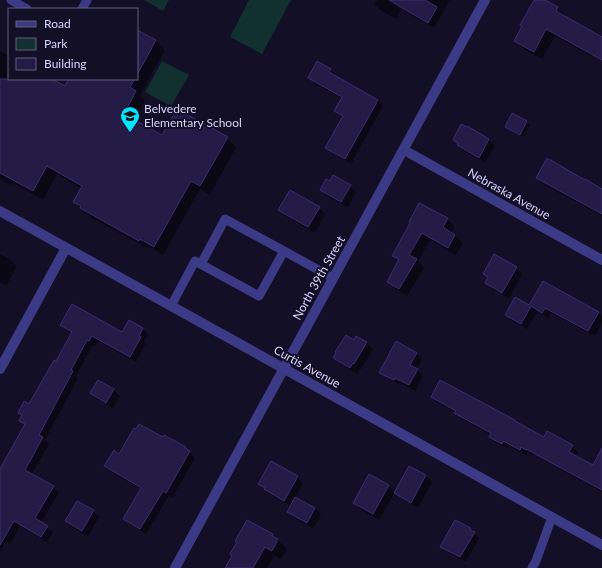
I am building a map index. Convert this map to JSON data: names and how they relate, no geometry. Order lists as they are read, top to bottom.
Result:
{
  "streets": {
    "street": ["Nebraska Avenue", "North 39th Street", "Curtis Avenue"]
  },
  "crossings": [
    ["Nebraska Avenue", "North 39th Street"],
    ["North 39th Street", "Curtis Avenue"]
  ],
  "places": {
    "school or university": ["Belvedere Elementary School"]
  },
  "legend": ["Road", "Park", "Building"]
}
